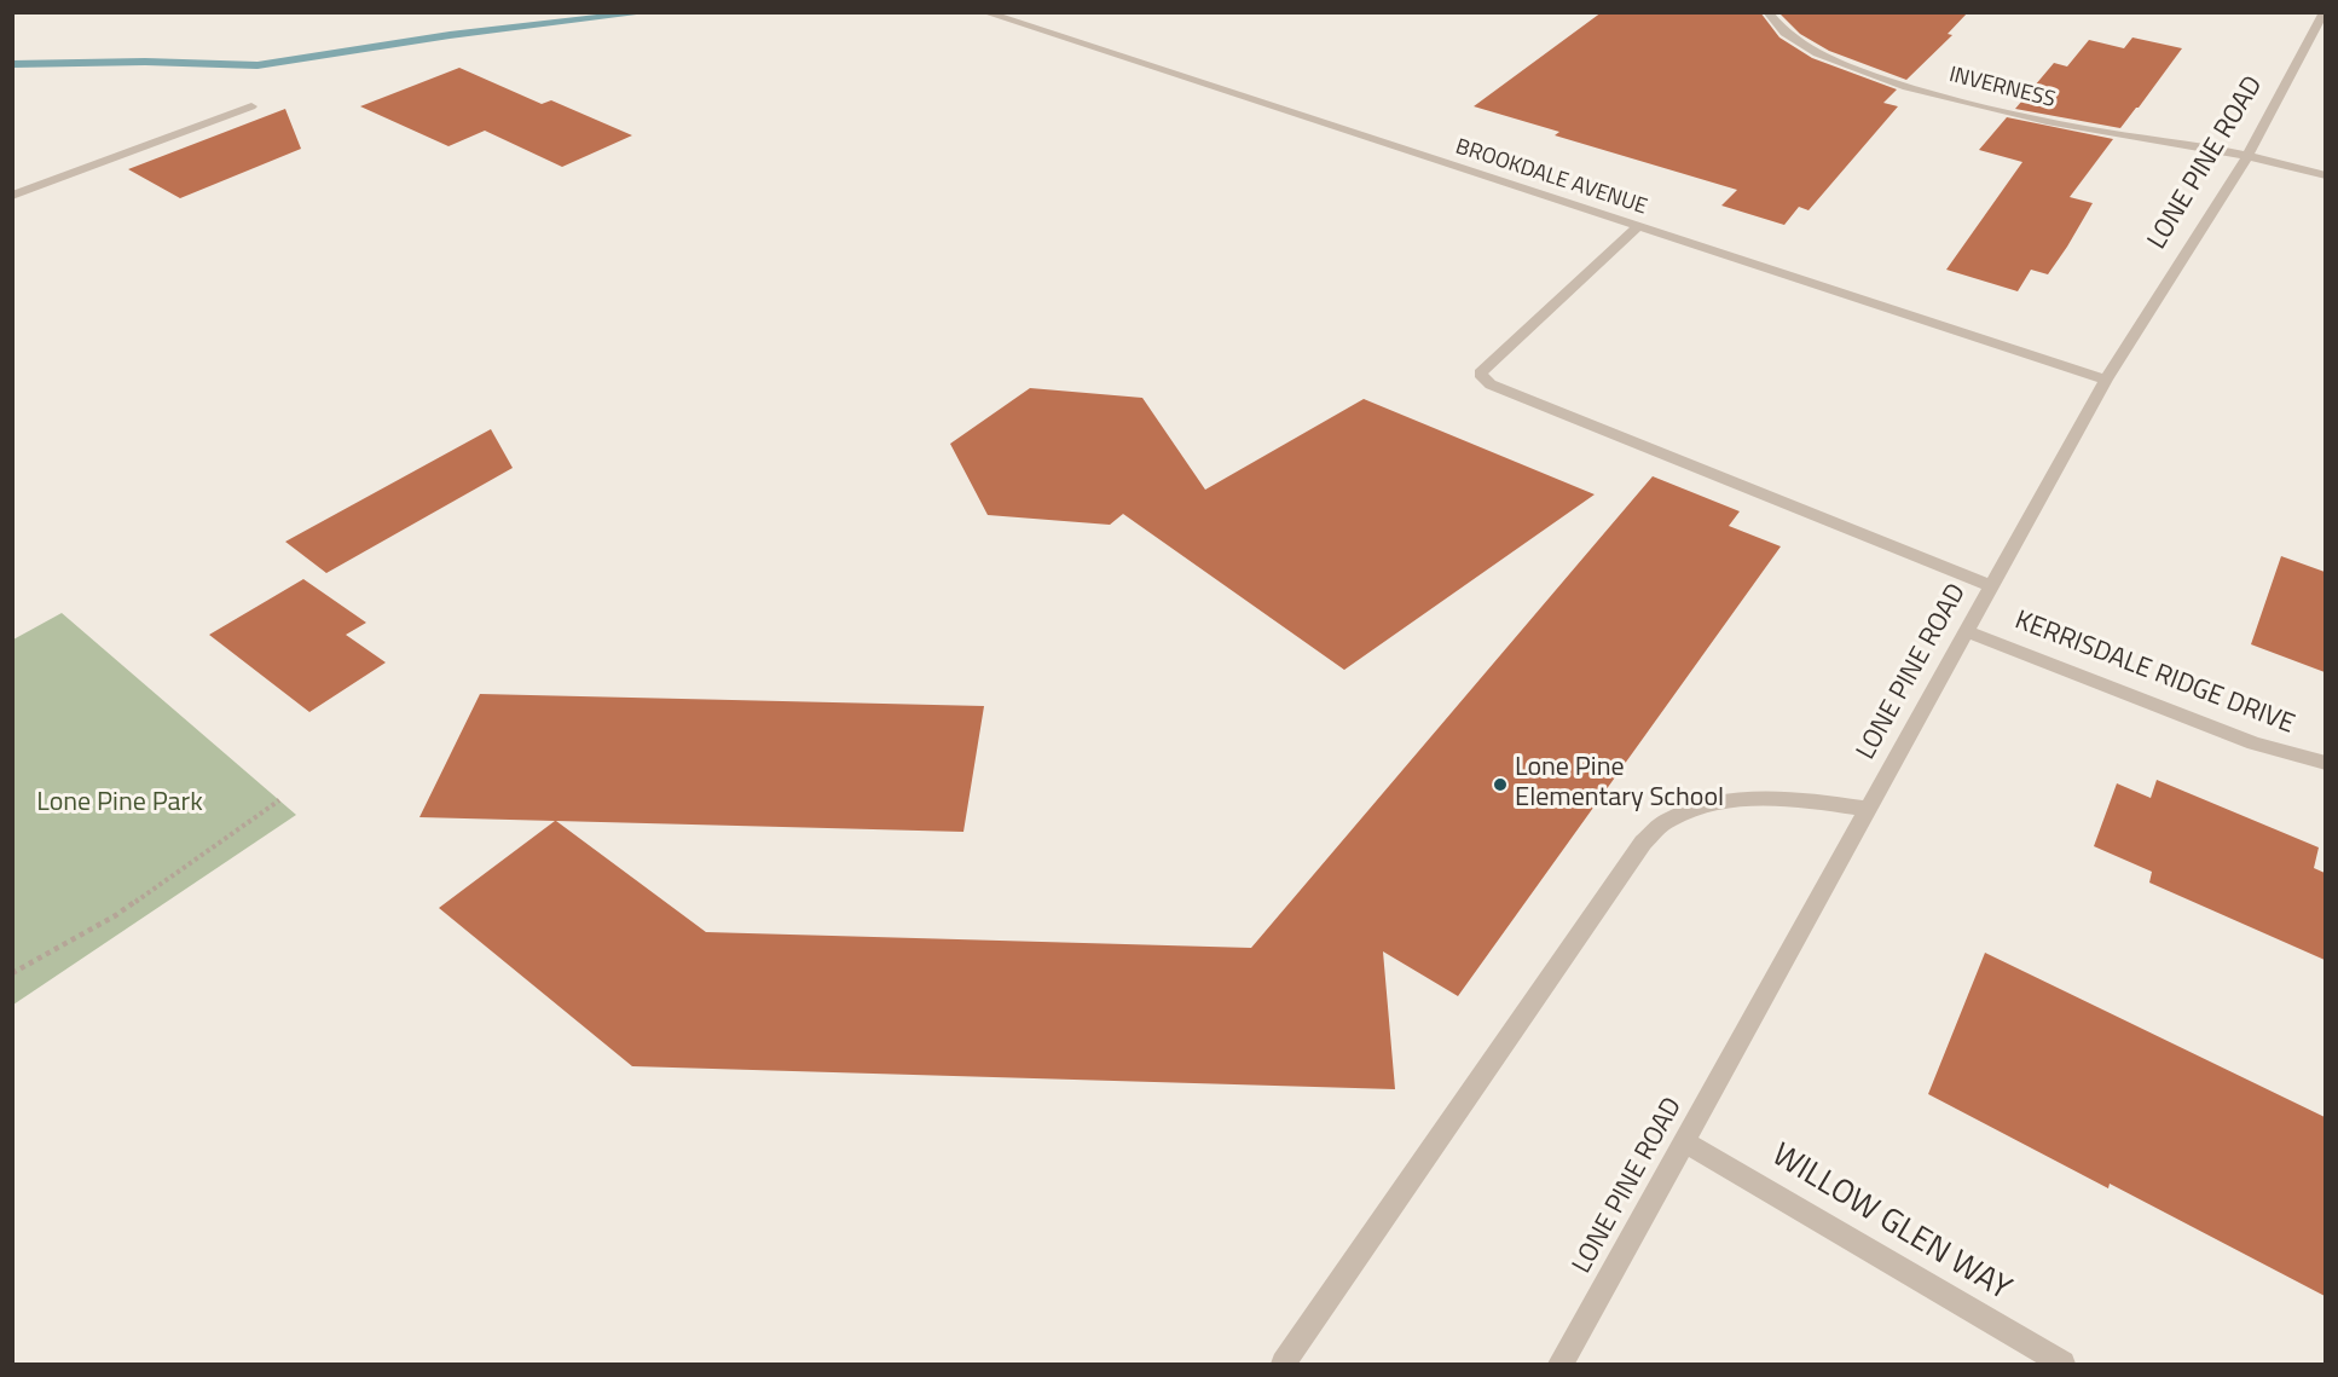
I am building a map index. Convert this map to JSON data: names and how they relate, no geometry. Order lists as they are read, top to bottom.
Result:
{
  "streets": {
    "street": [
      "INVERNESS",
      "LONE PINE ROAD",
      "BROOKDALE AVENUE",
      "KERRISDALE RIDGE DRIVE",
      "WILLOW GLEN WAY"
    ]
  },
  "crossings": [
    ["INVERNESS", "LONE PINE ROAD"],
    ["LONE PINE ROAD", "BROOKDALE AVENUE"],
    ["LONE PINE ROAD", "KERRISDALE RIDGE DRIVE"],
    ["LONE PINE ROAD", "WILLOW GLEN WAY"]
  ],
  "parks": ["Lone Pine Park"],
  "places": ["Lone Pine Elementary School"]
}
